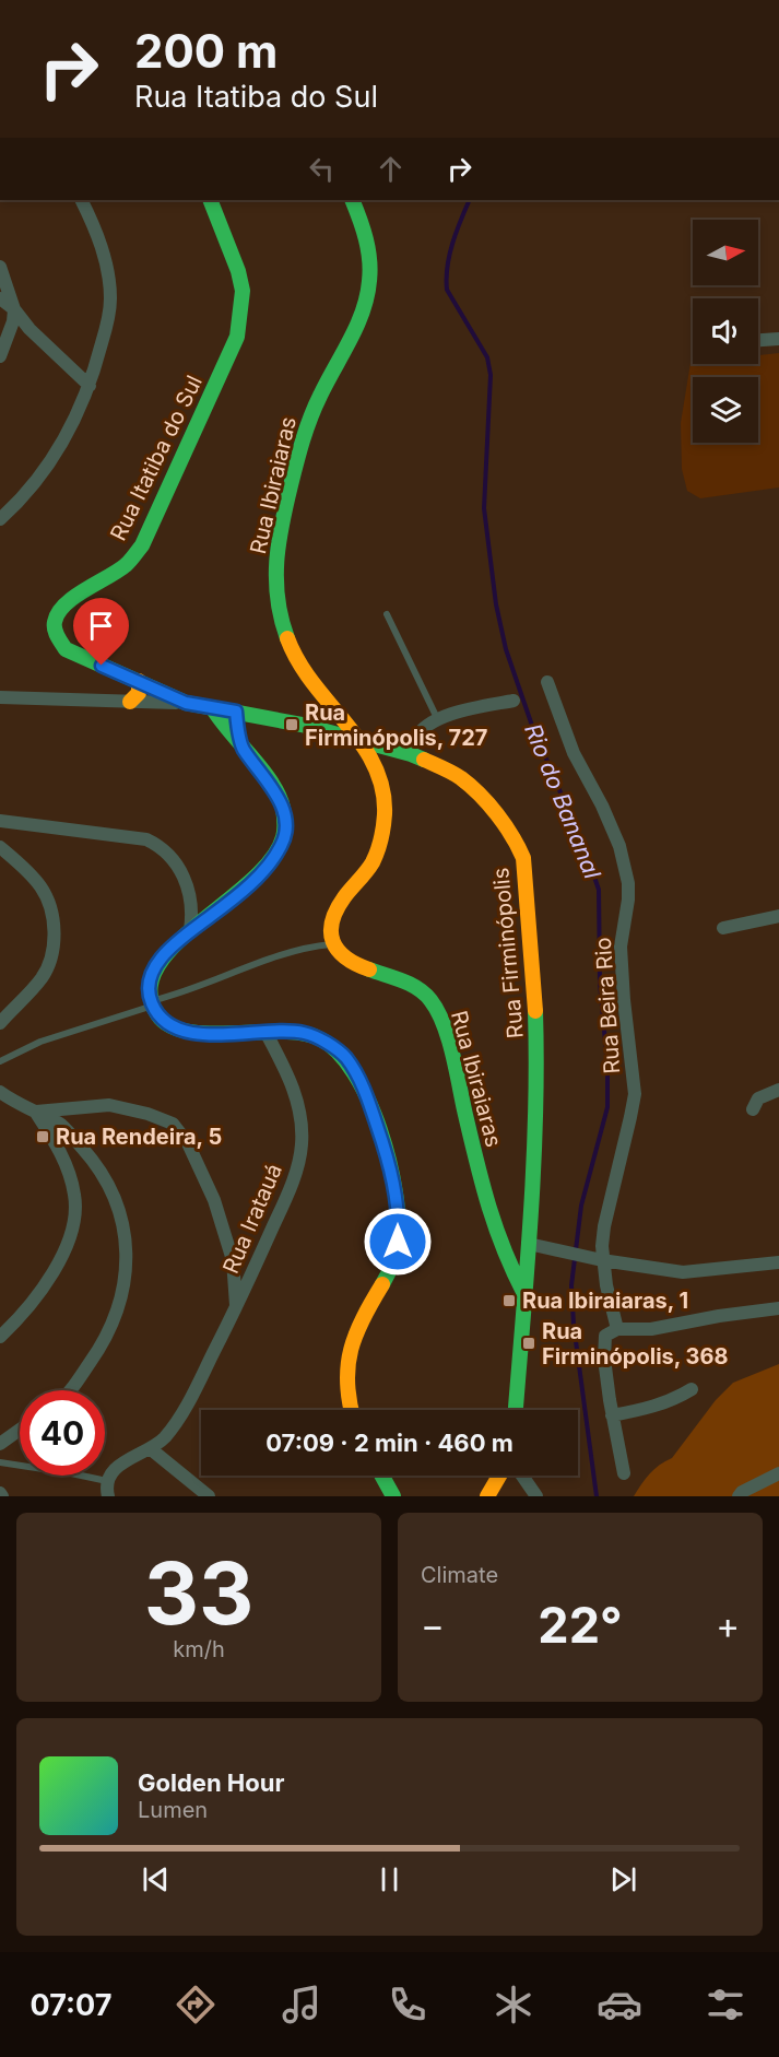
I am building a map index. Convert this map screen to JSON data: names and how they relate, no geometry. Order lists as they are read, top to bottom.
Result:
{
  "streets": {
    "main road": ["Rua Itatiba do Sul", "Rua Ibiraiaras", "Rua Firminópolis"],
    "street": ["Rua Beira Rio", "Rua Iratauá"]
  },
  "crossings": [
    ["Rua Itatiba do Sul", "Rua Firminópolis"],
    ["Rua Ibiraiaras", "Rua Firminópolis"]
  ],
  "water": ["Rio do Bananal"],
  "places": {
    "transit": [
      "Rua Firminópolis, 727",
      "Rua Rendeira, 5",
      "Rua Ibiraiaras, 1",
      "Rua Firminópolis, 368"
    ]
  },
  "north": "right",
  "page": {
    "turn": ["200 m", "Rua Itatiba do Sul"],
    "limit": "40",
    "trip": "07:09 · 2 min · 460 m",
    "tile": [
      ["33", "km/h"],
      "Climate"
    ],
    "heat": ["−", "22°", "+"],
    "song": ["Golden Hour", "Lumen"],
    "tabs": "07:07"
  }
}
